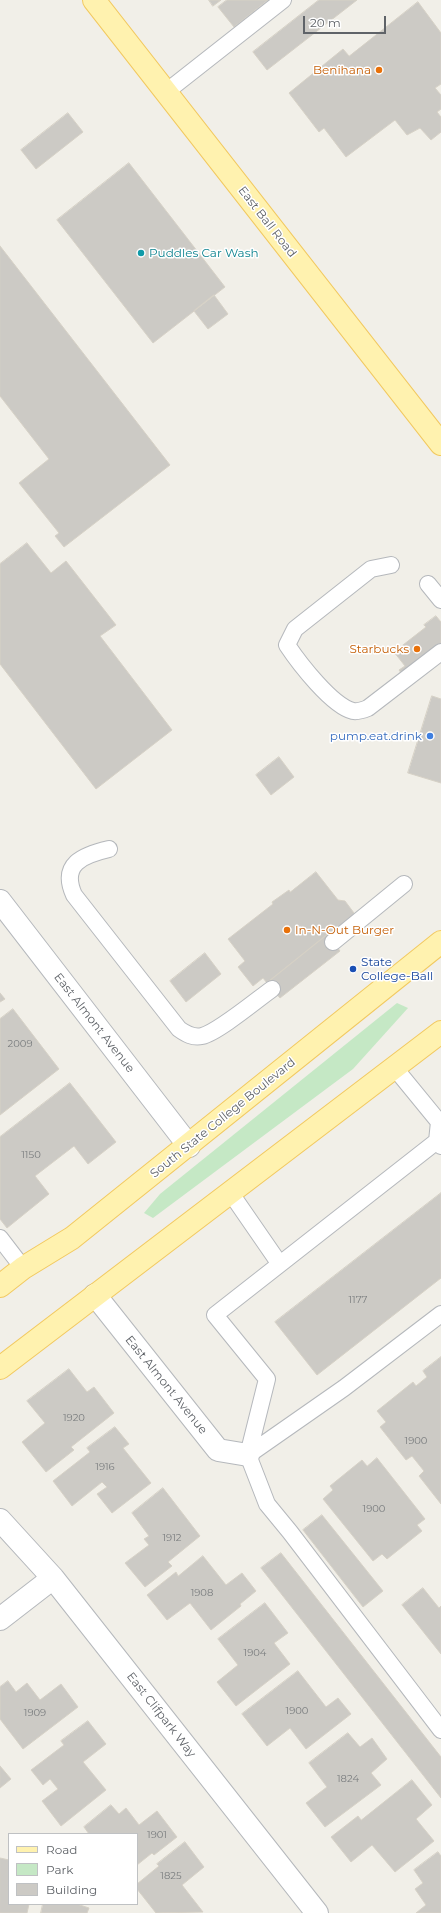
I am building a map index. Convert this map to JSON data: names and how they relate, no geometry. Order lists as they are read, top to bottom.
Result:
{
  "streets": {
    "main road": ["East Ball Road", "South State College Boulevard"],
    "street": ["East Almont Avenue", "East Clifpark Way"]
  },
  "crossings": [
    ["East Almont Avenue", "South State College Boulevard"]
  ],
  "places": [
    "Benihana",
    "Puddles Car Wash",
    "Starbucks",
    "pump.eat.drink",
    "In-N-Out Burger",
    "State College-Ball"
  ],
  "house_numbers": [
    "2009",
    "1150",
    "1177",
    "1920",
    "1900",
    "1916",
    "1900",
    "1912",
    "1908",
    "1904",
    "1900",
    "1909",
    "1824",
    "1901",
    "1825"
  ],
  "legend": ["Road", "Park", "Building"],
  "scale_bar": "20 m"
}
